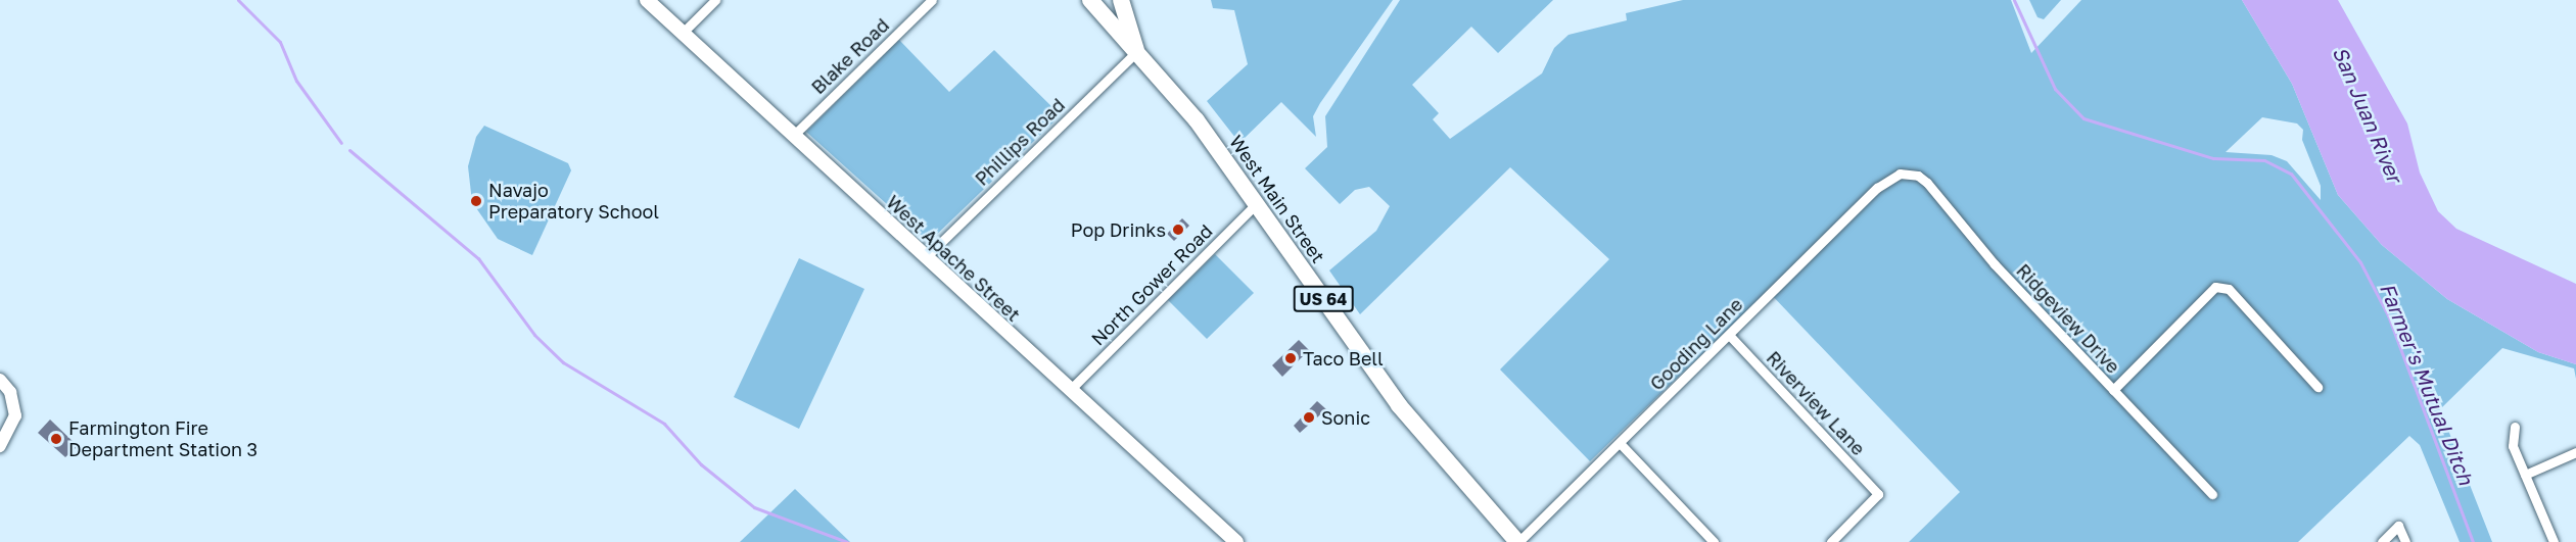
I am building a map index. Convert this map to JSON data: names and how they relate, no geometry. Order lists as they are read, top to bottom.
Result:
{
  "streets": {
    "highway": ["West Main Street", "US 64"],
    "main road": ["West Apache Street"],
    "street": [
      "Blake Road",
      "Phillips Road",
      "North Gower Road",
      "Ridgeview Drive",
      "Gooding Lane",
      "Riverview Lane"
    ]
  },
  "crossings": [
    ["Blake Road", "West Apache Street"],
    ["Phillips Road", "West Main Street"],
    ["Phillips Road", "West Apache Street"],
    ["Phillips Road", "US 64"],
    ["West Main Street", "North Gower Road"],
    ["West Main Street", "US 64"],
    ["West Main Street", "Gooding Lane"],
    ["West Apache Street", "North Gower Road"],
    ["Ridgeview Drive", "Gooding Lane"],
    ["Gooding Lane", "Riverview Lane"]
  ],
  "water": ["San Juan River", "Farmer's Mutual Ditch"],
  "places": [
    "Navajo Preparatory School",
    "Pop Drinks",
    "Taco Bell",
    "Sonic",
    "Farmington Fire Department Station 3"
  ]
}
